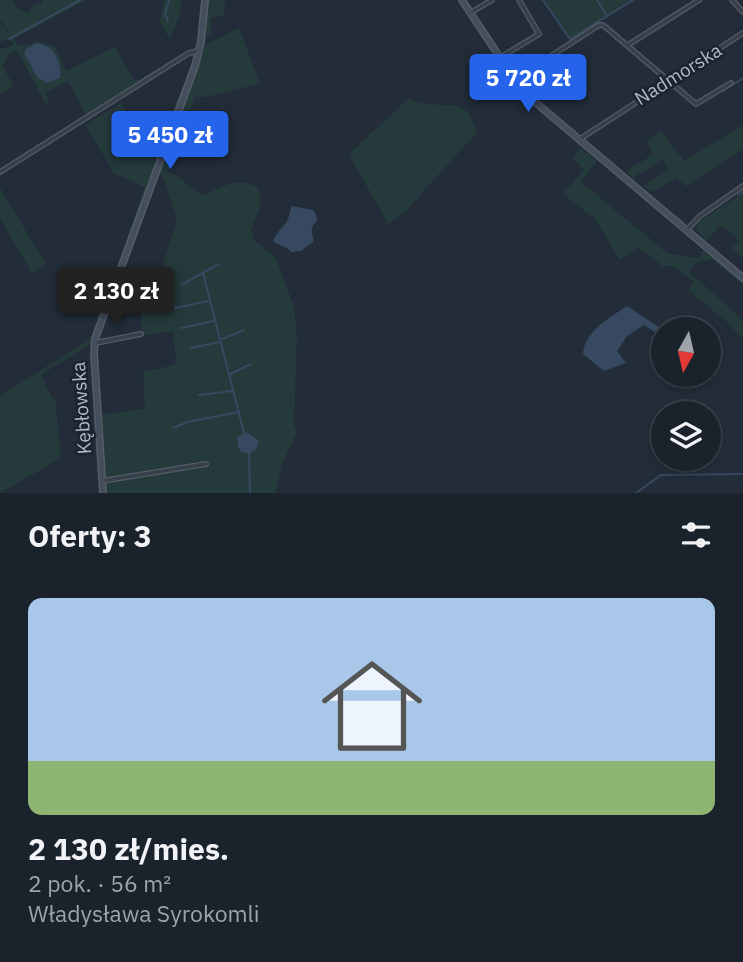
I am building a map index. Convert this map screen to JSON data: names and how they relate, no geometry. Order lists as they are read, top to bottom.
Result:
{
  "streets": {
    "street": ["Nadmorska", "Kębłowska"]
  },
  "north": "bottom",
  "page": {
    "price": ["5 720 zł", "5 450 zł", "2 130 zł"],
    "heading": "Oferty: 3",
    "list": [
      {
        "name": "2 130 zł/mies.",
        "note": "2 pok. · 56 m² · Władysława Syrokomli"
      }
    ]
  }
}
